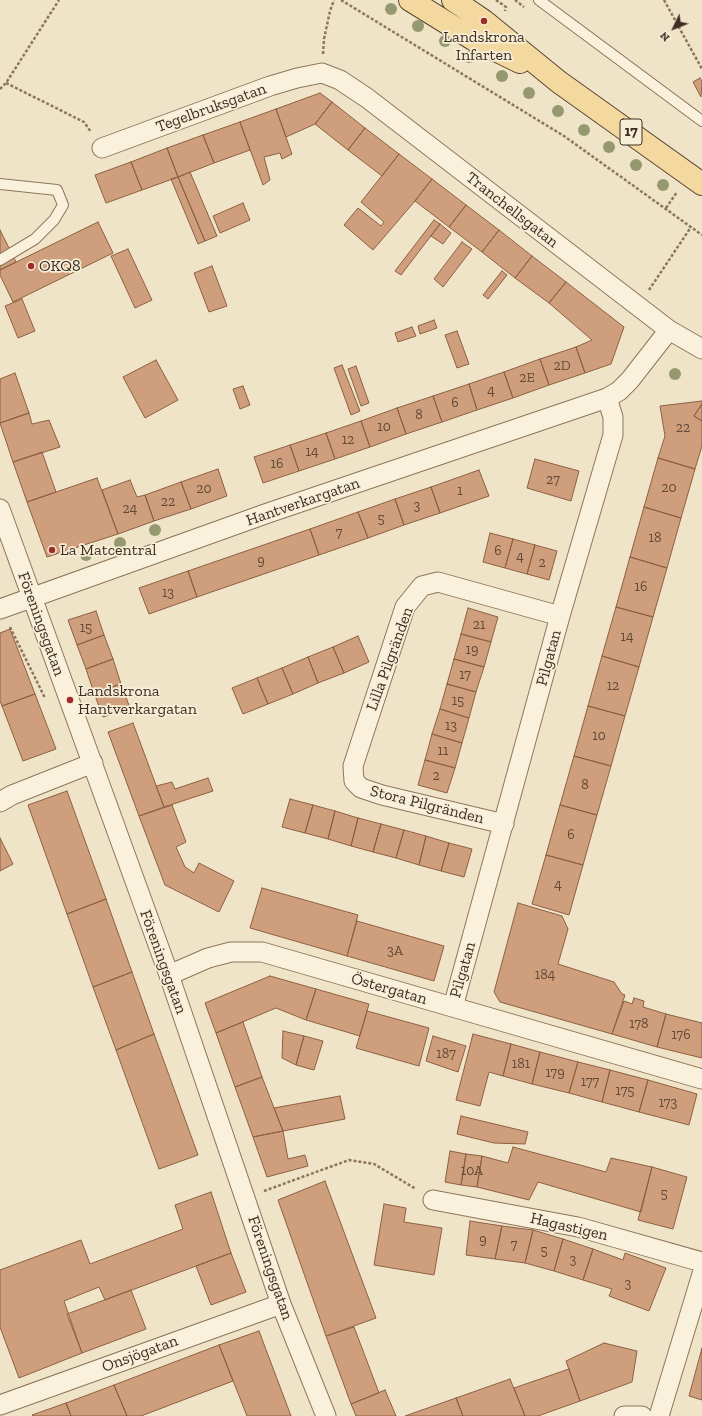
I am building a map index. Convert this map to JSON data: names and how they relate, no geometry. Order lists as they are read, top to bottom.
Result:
{
  "streets": {
    "main road": ["17"],
    "street": [
      "Tegelbruksgatan",
      "Tranchellsgatan",
      "Hantverkargatan",
      "Föreningsgatan",
      "Pilgatan",
      "Lilla Pilgränden",
      "Stora Pilgränden",
      "Östergatan",
      "Hagastigen",
      "Onsjögatan"
    ]
  },
  "crossings": [
    ["Tegelbruksgatan", "Tranchellsgatan"],
    ["Hantverkargatan", "Föreningsgatan"],
    ["Hantverkargatan", "Pilgatan"],
    ["Föreningsgatan", "Östergatan"],
    ["Föreningsgatan", "Onsjögatan"],
    ["Pilgatan", "Lilla Pilgränden"],
    ["Pilgatan", "Stora Pilgränden"],
    ["Pilgatan", "Östergatan"],
    ["Lilla Pilgränden", "Stora Pilgränden"]
  ],
  "places": [
    "Landskrona Infarten",
    "OKQ8",
    "La Matcentral",
    "Landskrona Hantverkargatan"
  ],
  "house_numbers": [
    "2D",
    "2E",
    "4",
    "6",
    "8",
    "10",
    "22",
    "12",
    "14",
    "16",
    "27",
    "20",
    "20",
    "1",
    "22",
    "3",
    "24",
    "5",
    "7",
    "18",
    "6",
    "4",
    "9",
    "2",
    "16",
    "13",
    "21",
    "15",
    "14",
    "19",
    "17",
    "12",
    "15",
    "13",
    "10",
    "11",
    "2",
    "8",
    "6",
    "4",
    "3A",
    "184",
    "178",
    "176",
    "187",
    "181",
    "179",
    "177",
    "175",
    "173",
    "10A",
    "5",
    "9",
    "7",
    "5",
    "3",
    "3"
  ],
  "north": "bottom left"
}
